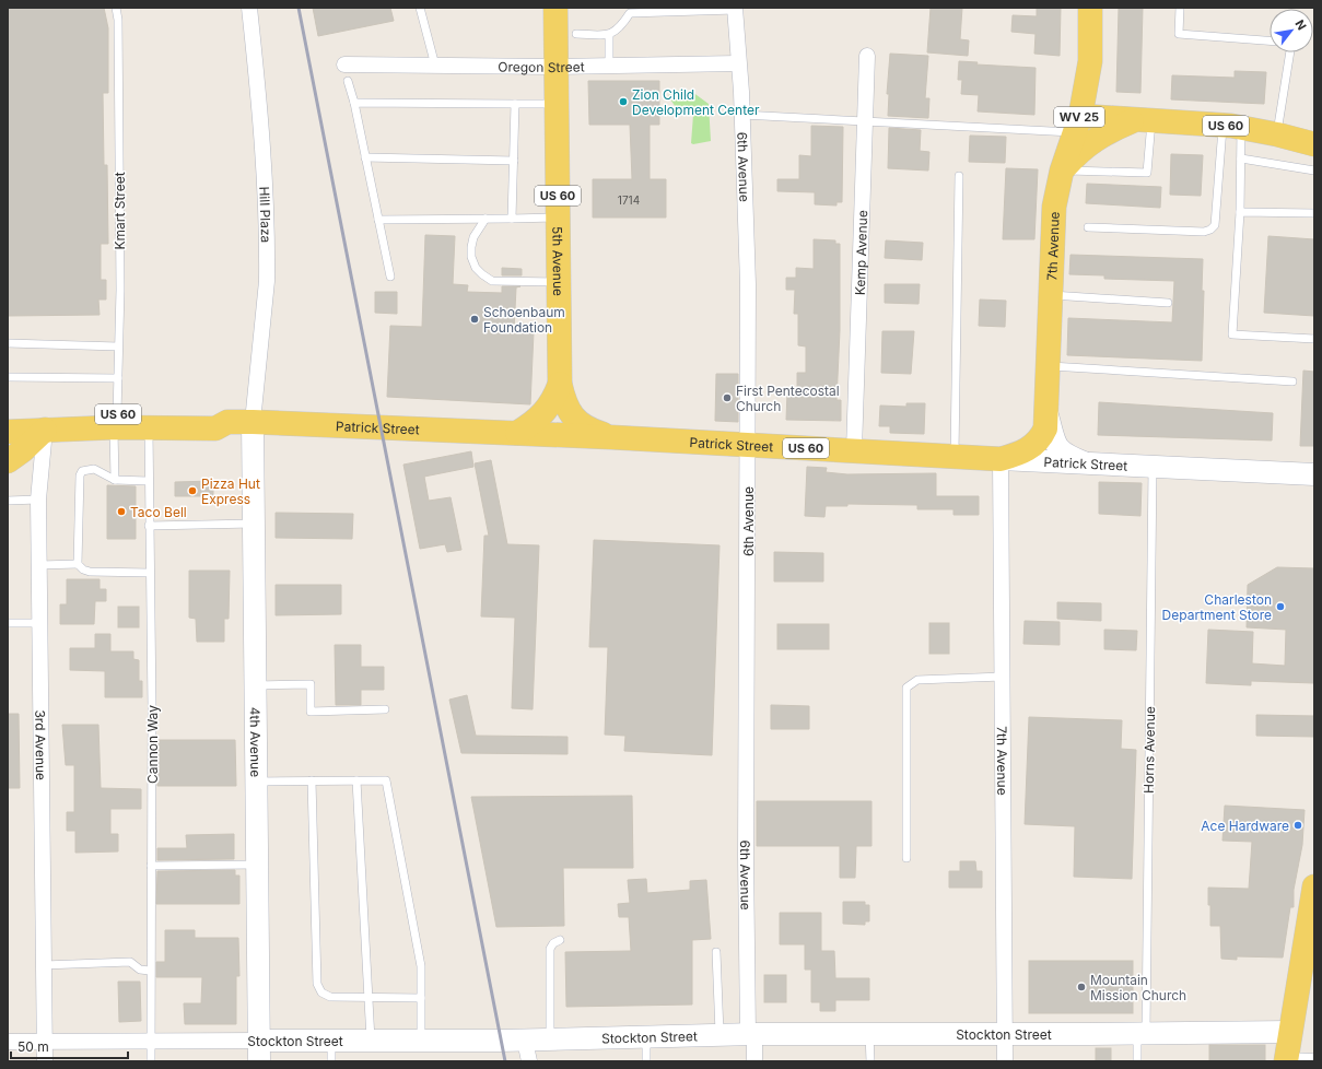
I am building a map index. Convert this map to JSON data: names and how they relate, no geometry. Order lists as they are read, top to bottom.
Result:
{
  "streets": {
    "main road": [
      "WV 25",
      "US 60",
      "7th Avenue",
      "5th Avenue",
      "Patrick Street"
    ],
    "street": [
      "Oregon Street",
      "6th Avenue",
      "Hill Plaza",
      "Kemp Avenue",
      "4th Avenue",
      "3rd Avenue",
      "Stockton Street"
    ],
    "lane": ["Kmart Street", "Cannon Way", "Horns Avenue"]
  },
  "crossings": [
    ["Oregon Street", "6th Avenue"],
    ["Oregon Street", "5th Avenue"],
    ["US 60", "7th Avenue"],
    ["US 60", "5th Avenue"],
    ["US 60", "Patrick Street"],
    ["6th Avenue", "Patrick Street"],
    ["6th Avenue", "Stockton Street"],
    ["Kmart Street", "Patrick Street"],
    ["Hill Plaza", "Patrick Street"],
    ["Hill Plaza", "4th Avenue"],
    ["7th Avenue", "Patrick Street"],
    ["7th Avenue", "Stockton Street"],
    ["Kemp Avenue", "Patrick Street"],
    ["Patrick Street", "4th Avenue"],
    ["Patrick Street", "Cannon Way"],
    ["Patrick Street", "3rd Avenue"],
    ["Patrick Street", "Horns Avenue"],
    ["4th Avenue", "Stockton Street"],
    ["Cannon Way", "Stockton Street"],
    ["3rd Avenue", "Stockton Street"],
    ["Horns Avenue", "Stockton Street"]
  ],
  "places": [
    "Zion Child Development Center",
    "Schoenbaum Foundation",
    "First Pentecostal Church",
    "Pizza Hut Express",
    "Taco Bell",
    "Charleston Department Store",
    "Ace Hardware",
    "Mountain Mission Church"
  ],
  "house_numbers": ["1714"],
  "scale_bar": "50 m",
  "north": "top right"
}
